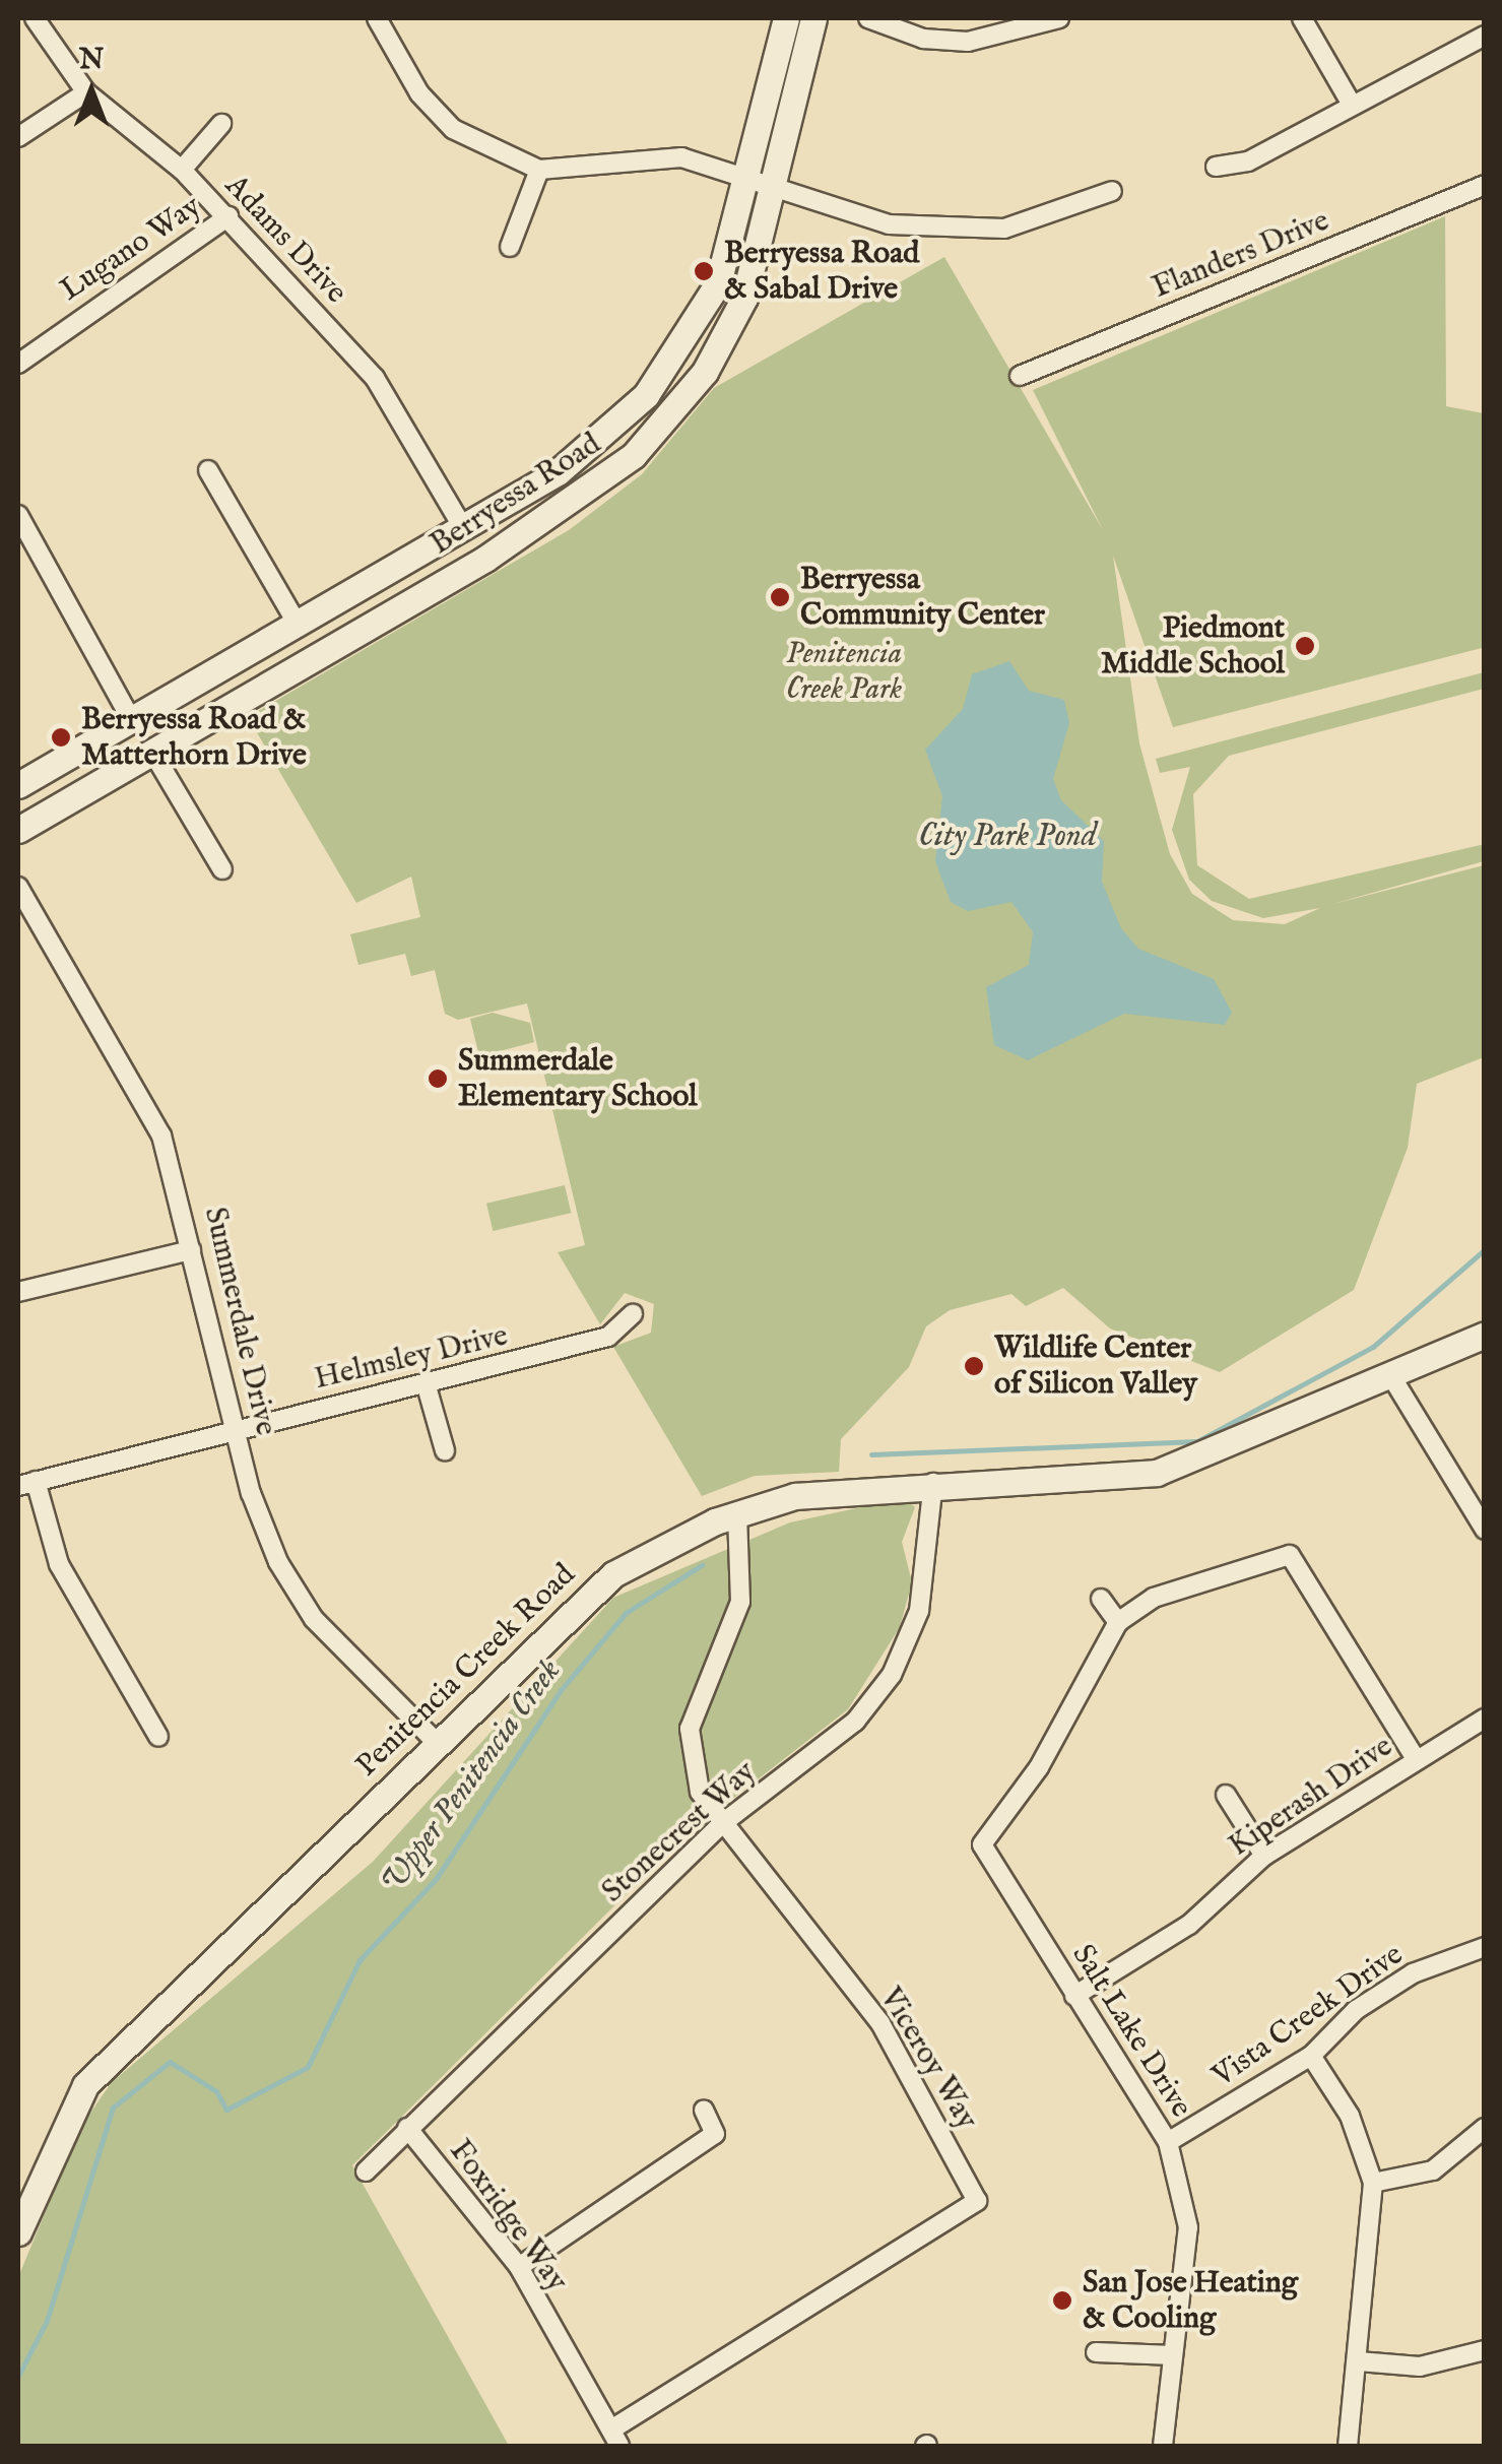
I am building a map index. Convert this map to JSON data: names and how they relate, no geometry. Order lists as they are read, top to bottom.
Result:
{
  "streets": {
    "main road": ["Berryessa Road", "Penitencia Creek Road"],
    "street": [
      "Adams Drive",
      "Lugano Way",
      "Flanders Drive",
      "Summerdale Drive",
      "Helmsley Drive",
      "Kiperash Drive",
      "Stonecrest Way",
      "Vista Creek Drive",
      "Salt Lake Drive",
      "Viceroy Way",
      "Foxridge Way"
    ]
  },
  "crossings": [
    ["Adams Drive", "Lugano Way"],
    ["Adams Drive", "Berryessa Road"],
    ["Summerdale Drive", "Helmsley Drive"],
    ["Summerdale Drive", "Penitencia Creek Road"],
    ["Penitencia Creek Road", "Stonecrest Way"],
    ["Penitencia Creek Road", "Viceroy Way"],
    ["Kiperash Drive", "Salt Lake Drive"],
    ["Stonecrest Way", "Viceroy Way"],
    ["Stonecrest Way", "Foxridge Way"],
    ["Vista Creek Drive", "Salt Lake Drive"],
    ["Viceroy Way", "Foxridge Way"]
  ],
  "water": ["City Park Pond", "Upper Penitencia Creek"],
  "parks": ["Penitencia Creek Park"],
  "places": [
    "Berryessa Road & Sabal Drive",
    "Berryessa Community Center",
    "Piedmont Middle School",
    "Berryessa Road & Matterhorn Drive",
    "Summerdale Elementary School",
    "Wildlife Center of Silicon Valley",
    "San Jose Heating & Cooling"
  ],
  "north": "top"
}
